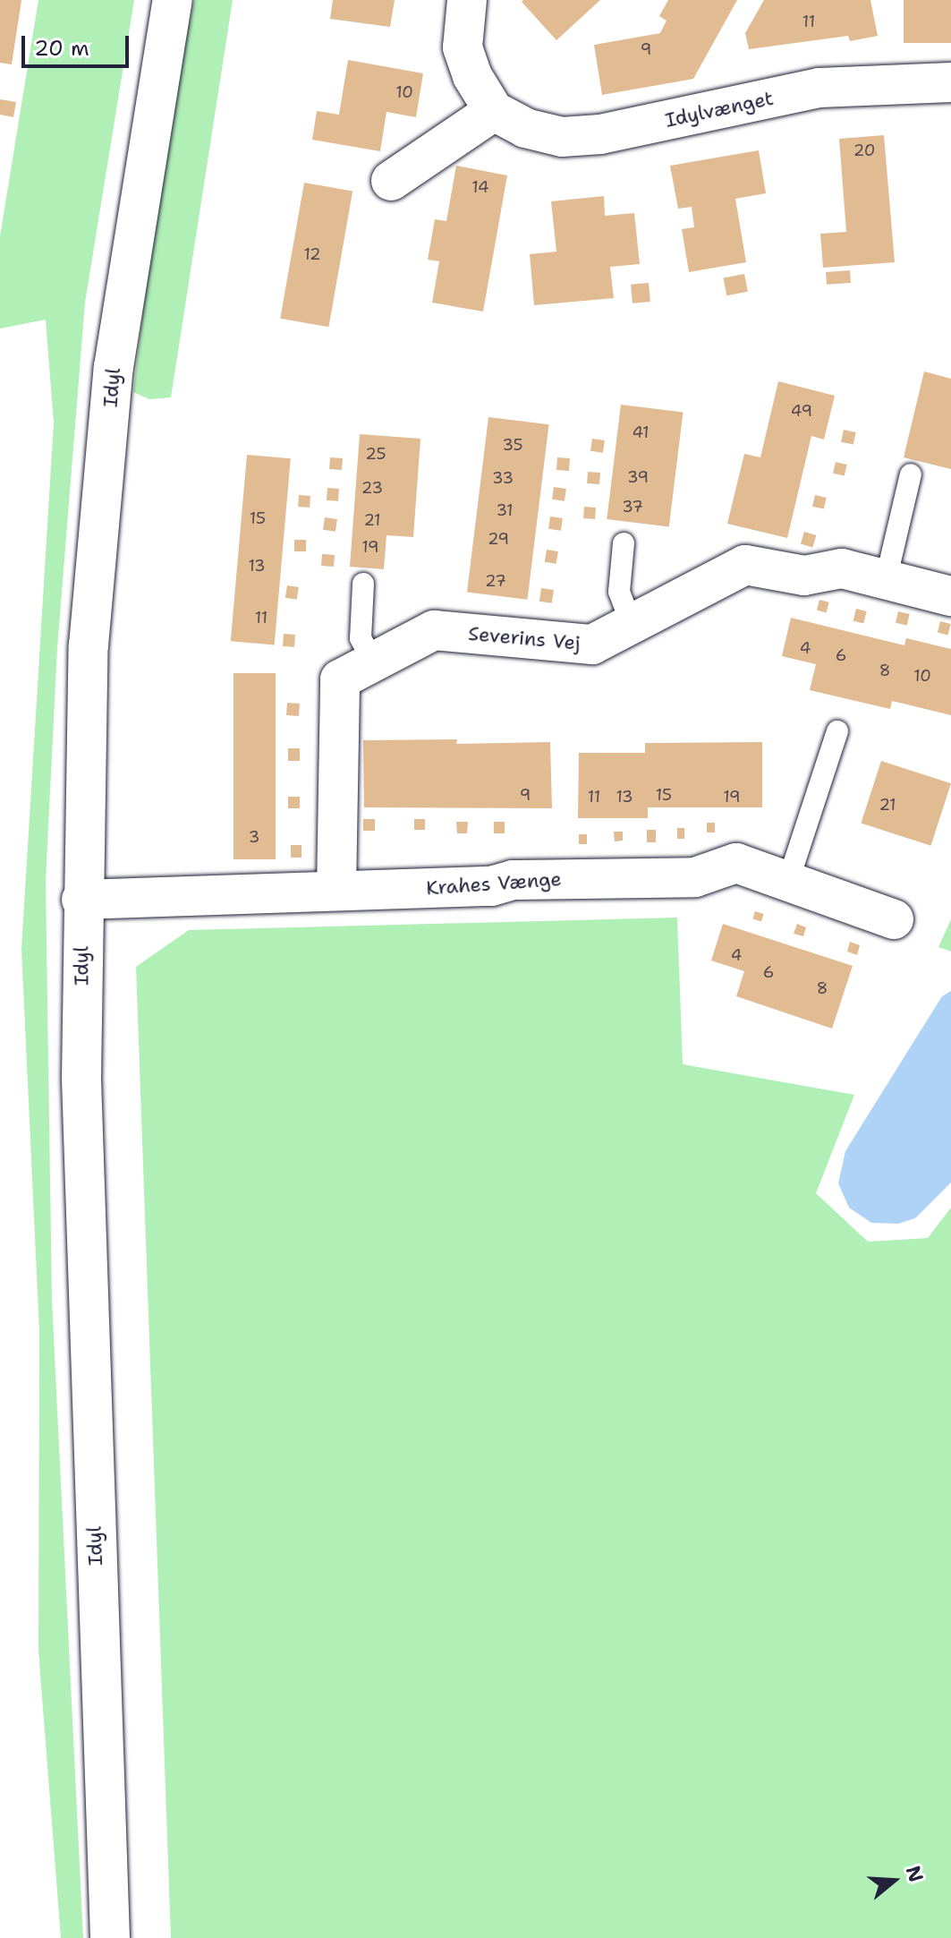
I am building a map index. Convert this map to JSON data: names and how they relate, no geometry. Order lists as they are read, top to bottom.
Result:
{
  "streets": {
    "street": [
      "Idylvænget",
      "Idyl",
      "Severins Vej",
      "Krahes Vænge"
    ]
  },
  "crossings": [
    ["Idyl", "Krahes Vænge"],
    ["Severins Vej", "Krahes Vænge"]
  ],
  "house_numbers": [
    "11",
    "9",
    "10",
    "20",
    "14",
    "12",
    "49",
    "41",
    "35",
    "25",
    "39",
    "33",
    "23",
    "37",
    "31",
    "15",
    "21",
    "29",
    "19",
    "13",
    "27",
    "11",
    "4",
    "6",
    "8",
    "10",
    "9",
    "15",
    "11",
    "13",
    "19",
    "21",
    "3",
    "4",
    "6",
    "8"
  ],
  "scale_bar": "20 m",
  "north": "right"
}
